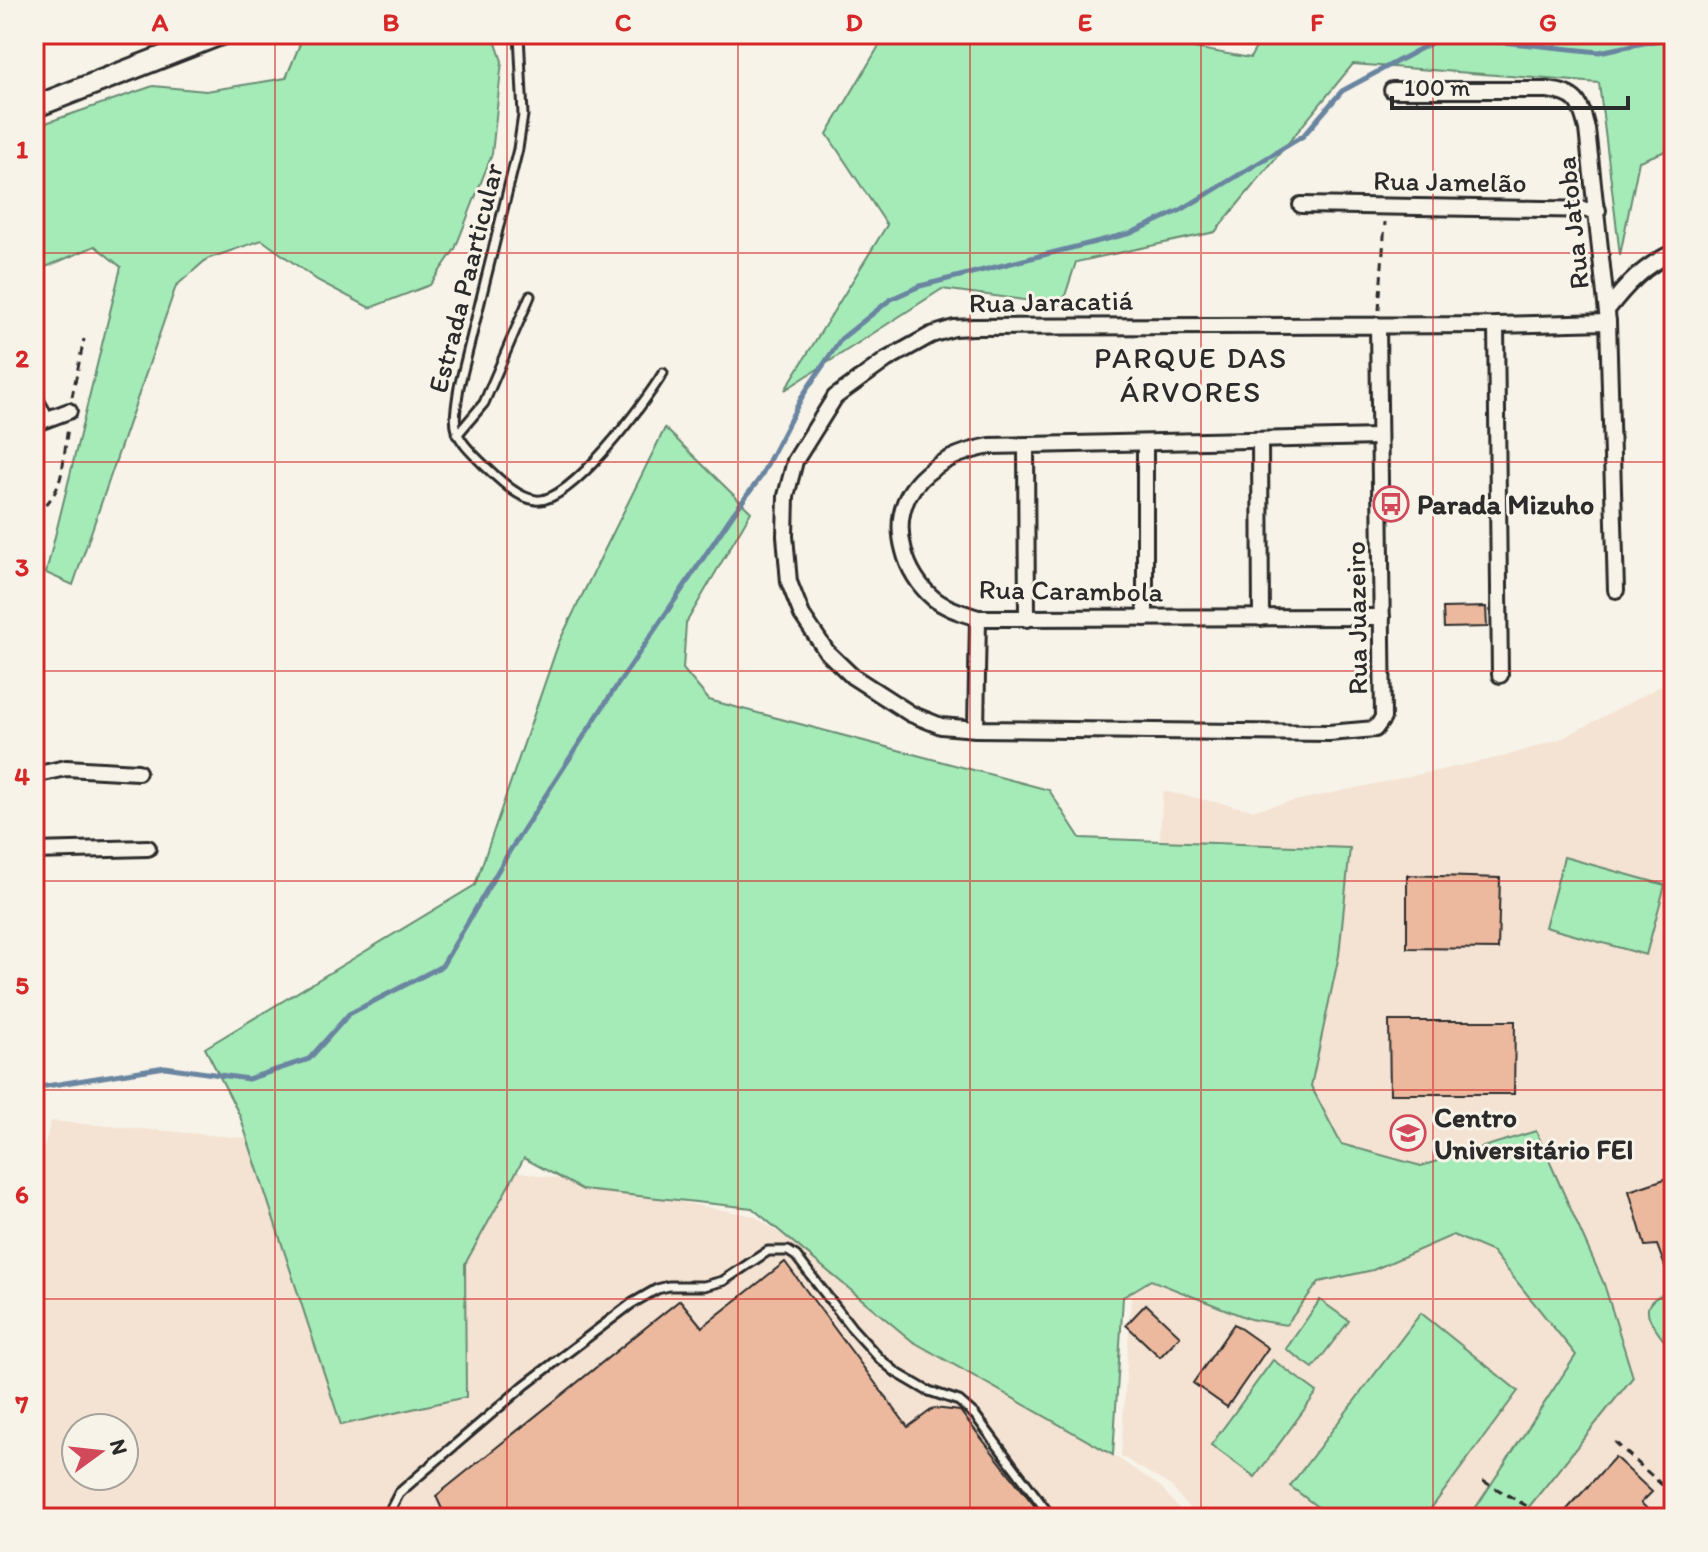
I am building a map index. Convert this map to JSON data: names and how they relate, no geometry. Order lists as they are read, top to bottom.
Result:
{
  "streets": {
    "street": [
      "Rua Jamelão",
      "Rua Jatoba",
      "Rua Jaracatiá",
      "Rua Carambola",
      "Rua Juazeiro"
    ],
    "lane": ["Estrada Paarticular"]
  },
  "crossings": [
    ["Rua Jamelão", "Rua Jatoba"],
    ["Rua Jatoba", "Rua Jaracatiá"],
    ["Rua Jaracatiá", "Rua Juazeiro"],
    ["Rua Carambola", "Rua Juazeiro"]
  ],
  "districts": ["PARQUE DAS ÁRVORES"],
  "places": {
    "bus stop": ["Parada Mizuho"],
    "school or university": ["Centro Universitário FEI"]
  },
  "scale_bar": "100 m",
  "north": "right",
  "grid": {
    "columns": [
      "A",
      "B",
      "C",
      "D",
      "E",
      "F",
      "G"
    ],
    "rows": [
      "1",
      "2",
      "3",
      "4",
      "5",
      "6",
      "7"
    ]
  }
}
